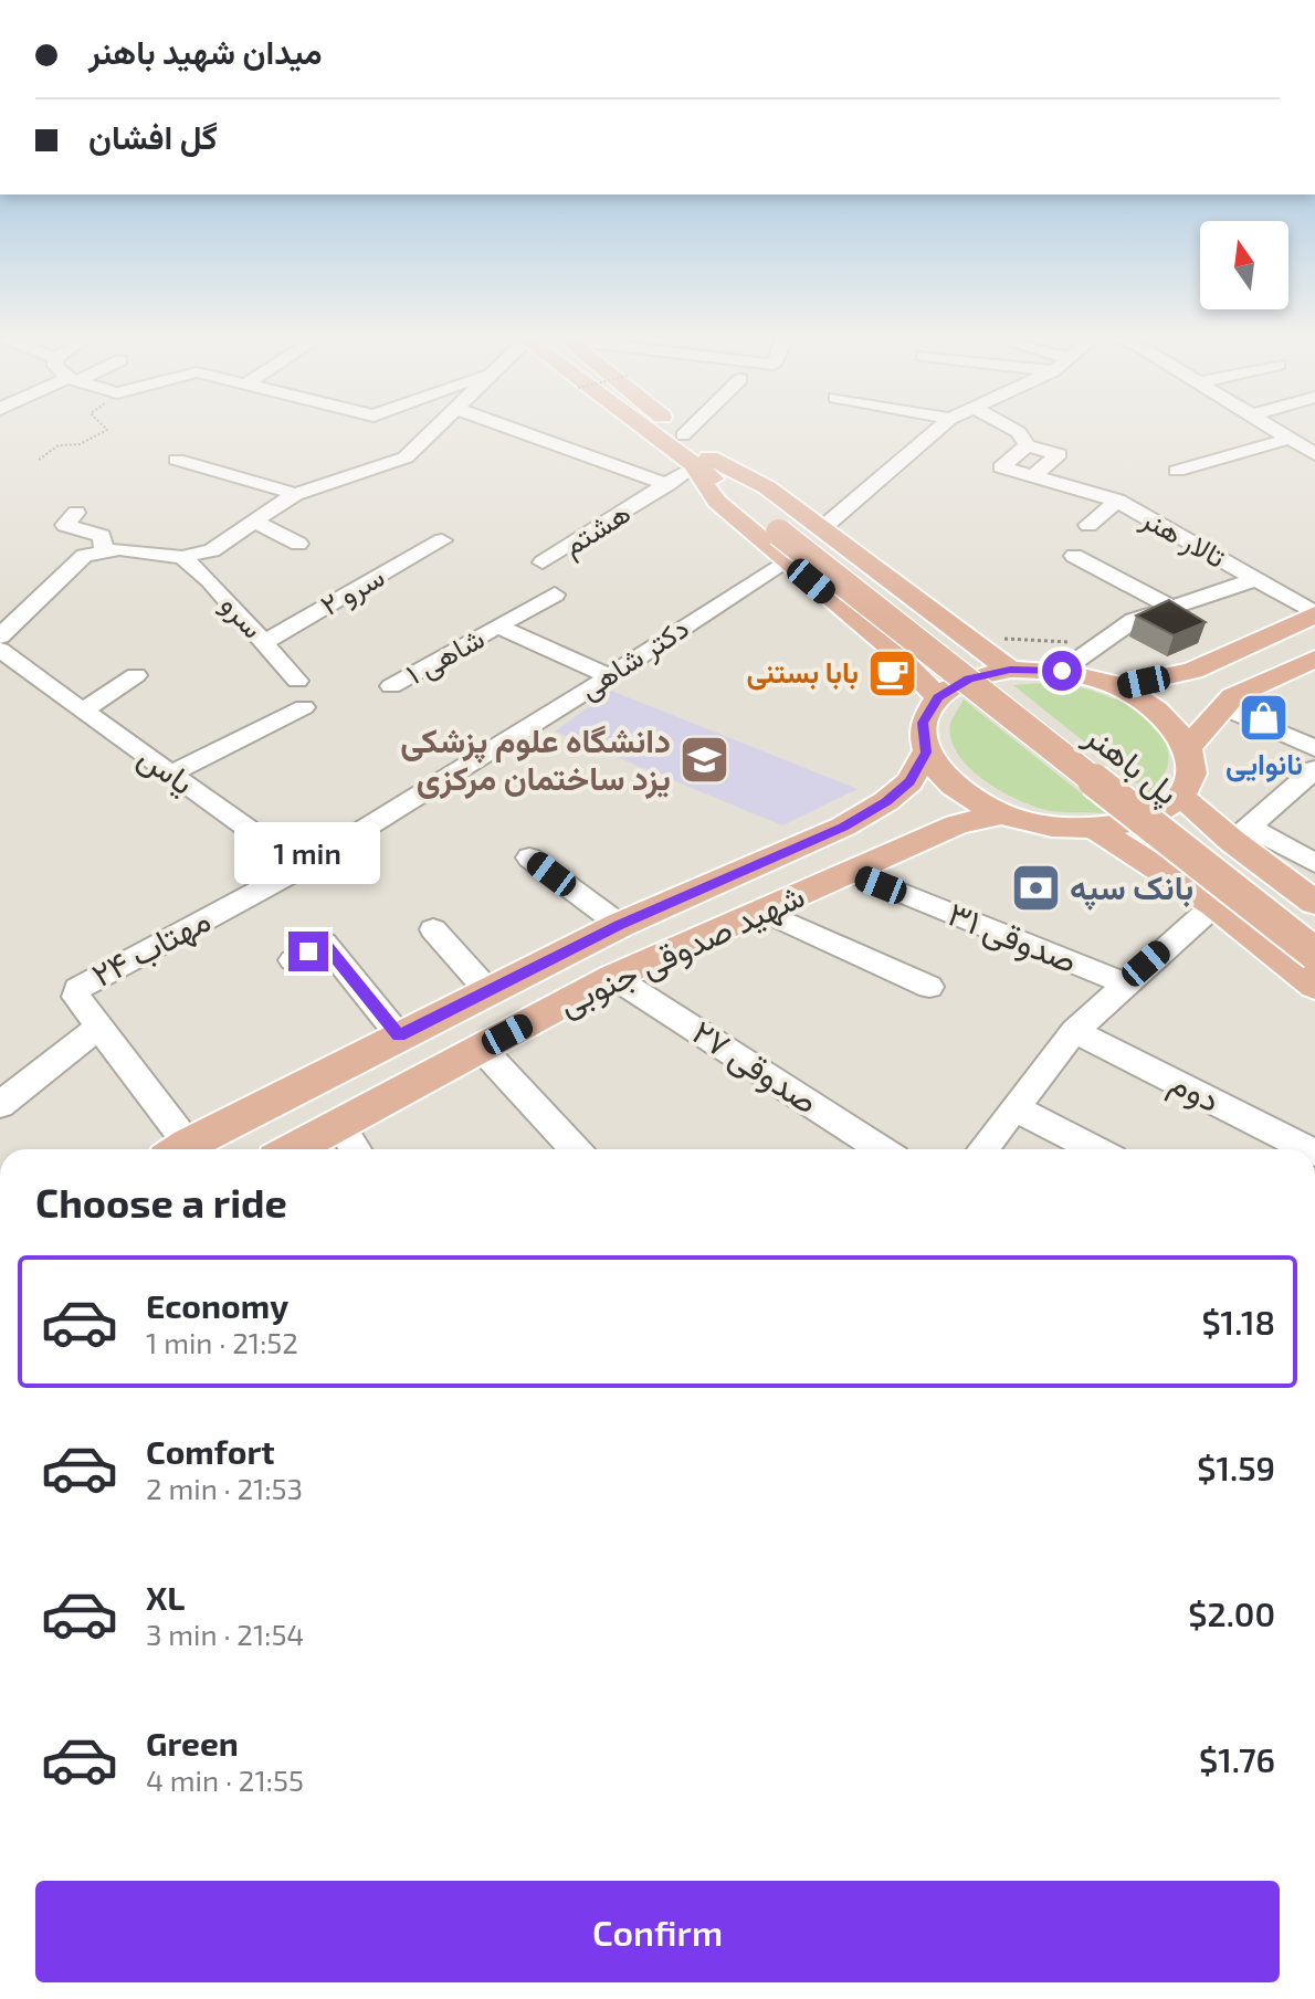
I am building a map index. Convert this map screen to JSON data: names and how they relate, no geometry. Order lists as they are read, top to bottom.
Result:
{
  "streets": {
    "main road": ["پل باهنر", "شهید صدوقی جنوبی"],
    "street": [
      "هشتم",
      "تالار هنر",
      "سرو ۲",
      "سرو",
      "شاهی ۱",
      "دکتر شاهی",
      "یاس",
      "صدوقی ۳۱",
      "مهتاب ۲۴",
      "صدوقی ۲۷",
      "دوم"
    ]
  },
  "crossings": [
    ["سرو ۲", "سرو"],
    ["شاهی ۱", "دکتر شاهی"],
    ["دکتر شاهی", "پل باهنر"],
    ["دکتر شاهی", "یاس"],
    ["دکتر شاهی", "مهتاب ۲۴"],
    ["یاس", "مهتاب ۲۴"],
    ["صدوقی ۳۱", "شهید صدوقی جنوبی"],
    ["شهید صدوقی جنوبی", "صدوقی ۲۷"]
  ],
  "places": {
    "cafe": ["بابا بستنی"],
    "shop": ["نانوایی"],
    "school or university": ["دانشگاه علوم پزشکی یزد ساختمان مرکزی"],
    "bank": ["بانک سپه"]
  },
  "north": "top",
  "page": {
    "banner": ["میدان شهید باهنر", "گل افشان"],
    "bubble": "1 min",
    "heading": "Choose a ride",
    "list": [
      {
        "name": "Economy",
        "note": "1 min · 21:52",
        "value": "$1.18"
      },
      {
        "name": "Comfort",
        "note": "2 min · 21:53",
        "value": "$1.59"
      },
      {
        "name": "XL",
        "note": "3 min · 21:54",
        "value": "$2.00"
      },
      {
        "name": "Green",
        "note": "4 min · 21:55",
        "value": "$1.76"
      }
    ],
    "buttons": "Confirm"
  }
}
